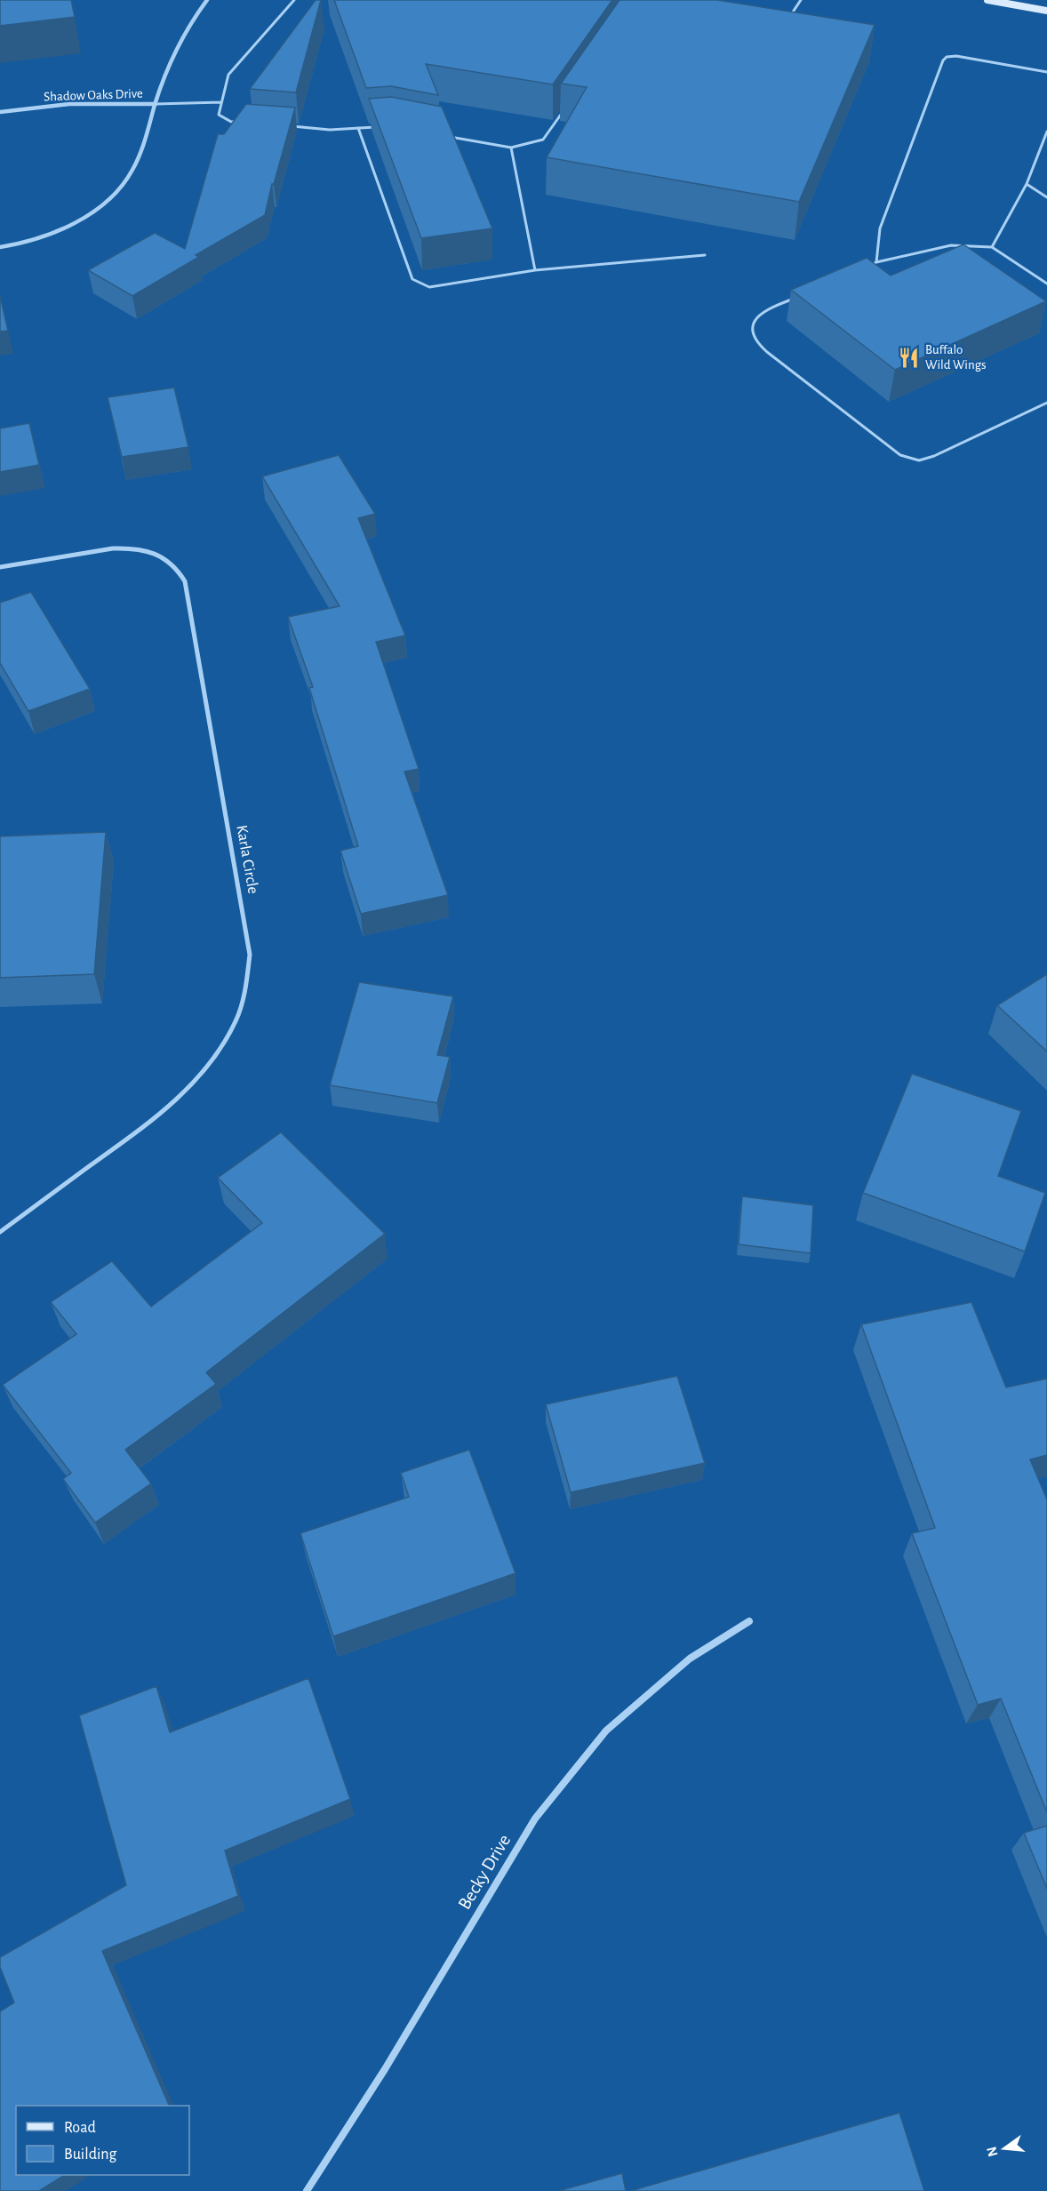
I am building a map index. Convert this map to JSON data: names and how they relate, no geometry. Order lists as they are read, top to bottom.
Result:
{
  "streets": {
    "street": ["Shadow Oaks Drive", "Karla Circle", "Becky Drive"]
  },
  "places": {
    "restaurant": ["Buffalo Wild Wings"]
  },
  "legend": ["Road", "Building"],
  "north": "left"
}
